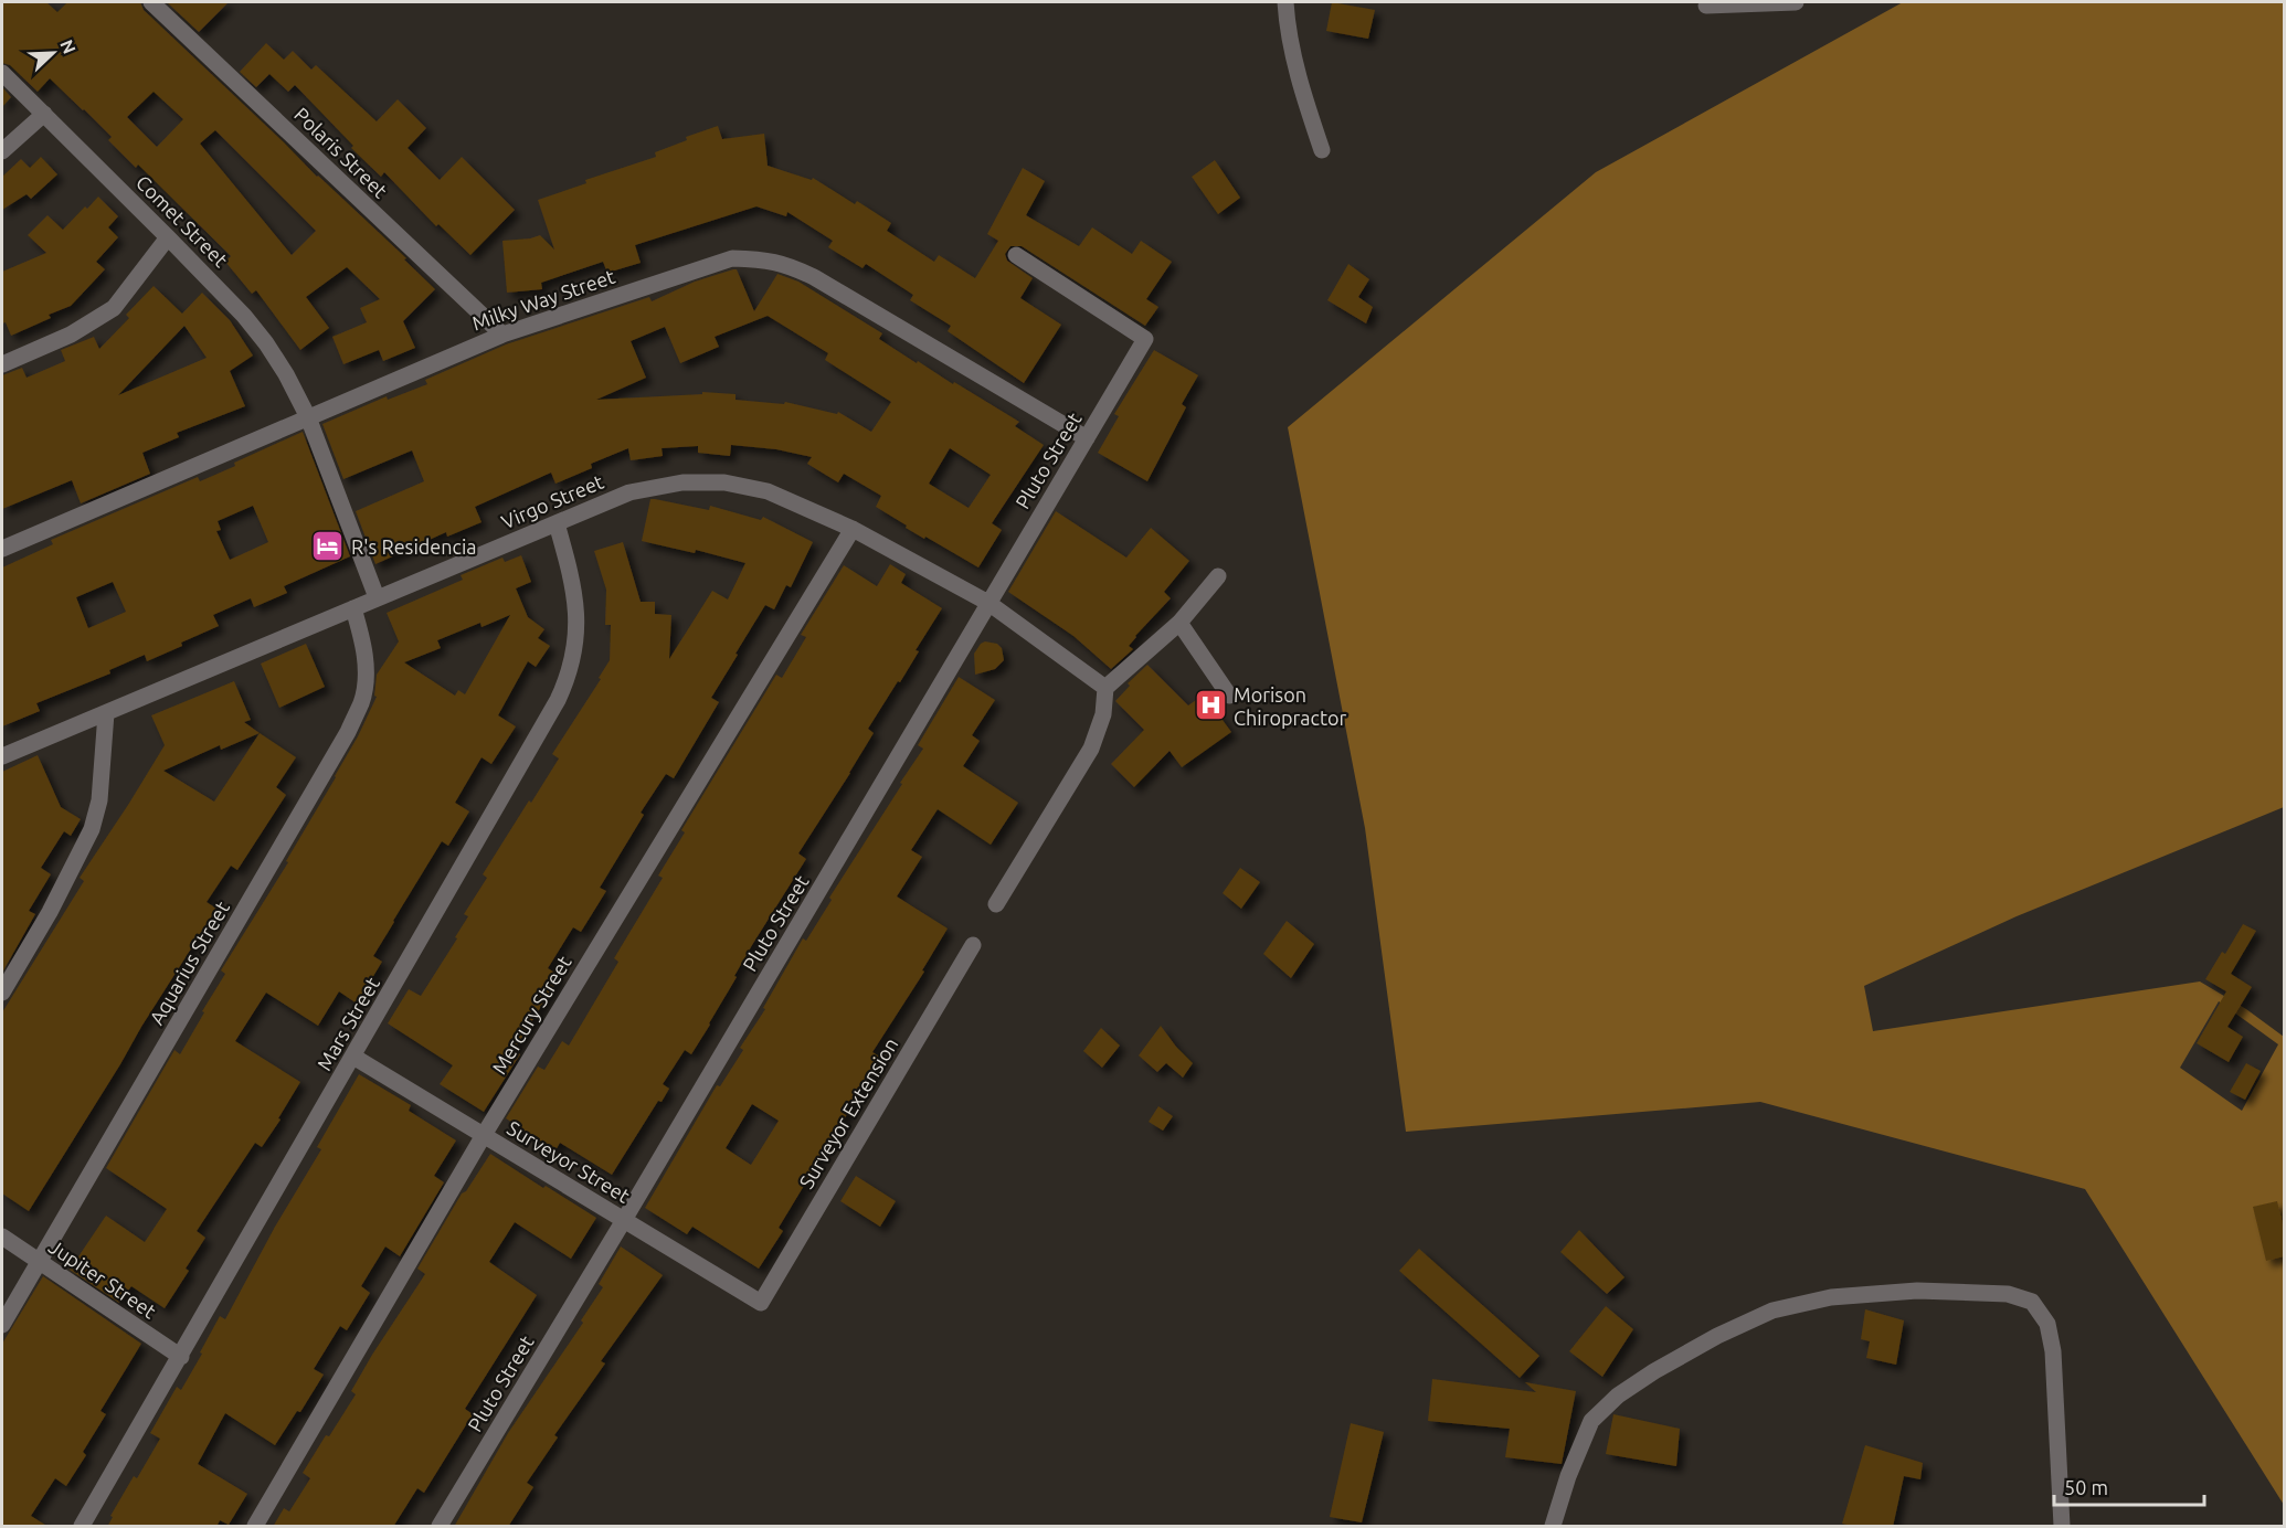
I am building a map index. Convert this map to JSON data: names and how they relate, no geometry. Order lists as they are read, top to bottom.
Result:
{
  "streets": {
    "street": [
      "Polaris Street",
      "Comet Street",
      "Milky Way Street",
      "Pluto Street",
      "Virgo Street",
      "Aquarius Street",
      "Mercury Street",
      "Mars Street",
      "Surveyor Extension",
      "Surveyor Street",
      "Jupiter Street"
    ]
  },
  "crossings": [
    ["Polaris Street", "Milky Way Street"],
    ["Comet Street", "Milky Way Street"],
    ["Comet Street", "Virgo Street"],
    ["Milky Way Street", "Pluto Street"],
    ["Pluto Street", "Virgo Street"],
    ["Pluto Street", "Surveyor Street"],
    ["Virgo Street", "Aquarius Street"],
    ["Virgo Street", "Mercury Street"],
    ["Virgo Street", "Mars Street"],
    ["Aquarius Street", "Jupiter Street"],
    ["Mercury Street", "Surveyor Street"],
    ["Mars Street", "Surveyor Street"],
    ["Mars Street", "Jupiter Street"],
    ["Surveyor Extension", "Surveyor Street"]
  ],
  "places": {
    "hotel": ["R's Residencia"],
    "hospital": ["Morison Chiropractor"]
  },
  "scale_bar": "50 m",
  "north": "top right"
}
